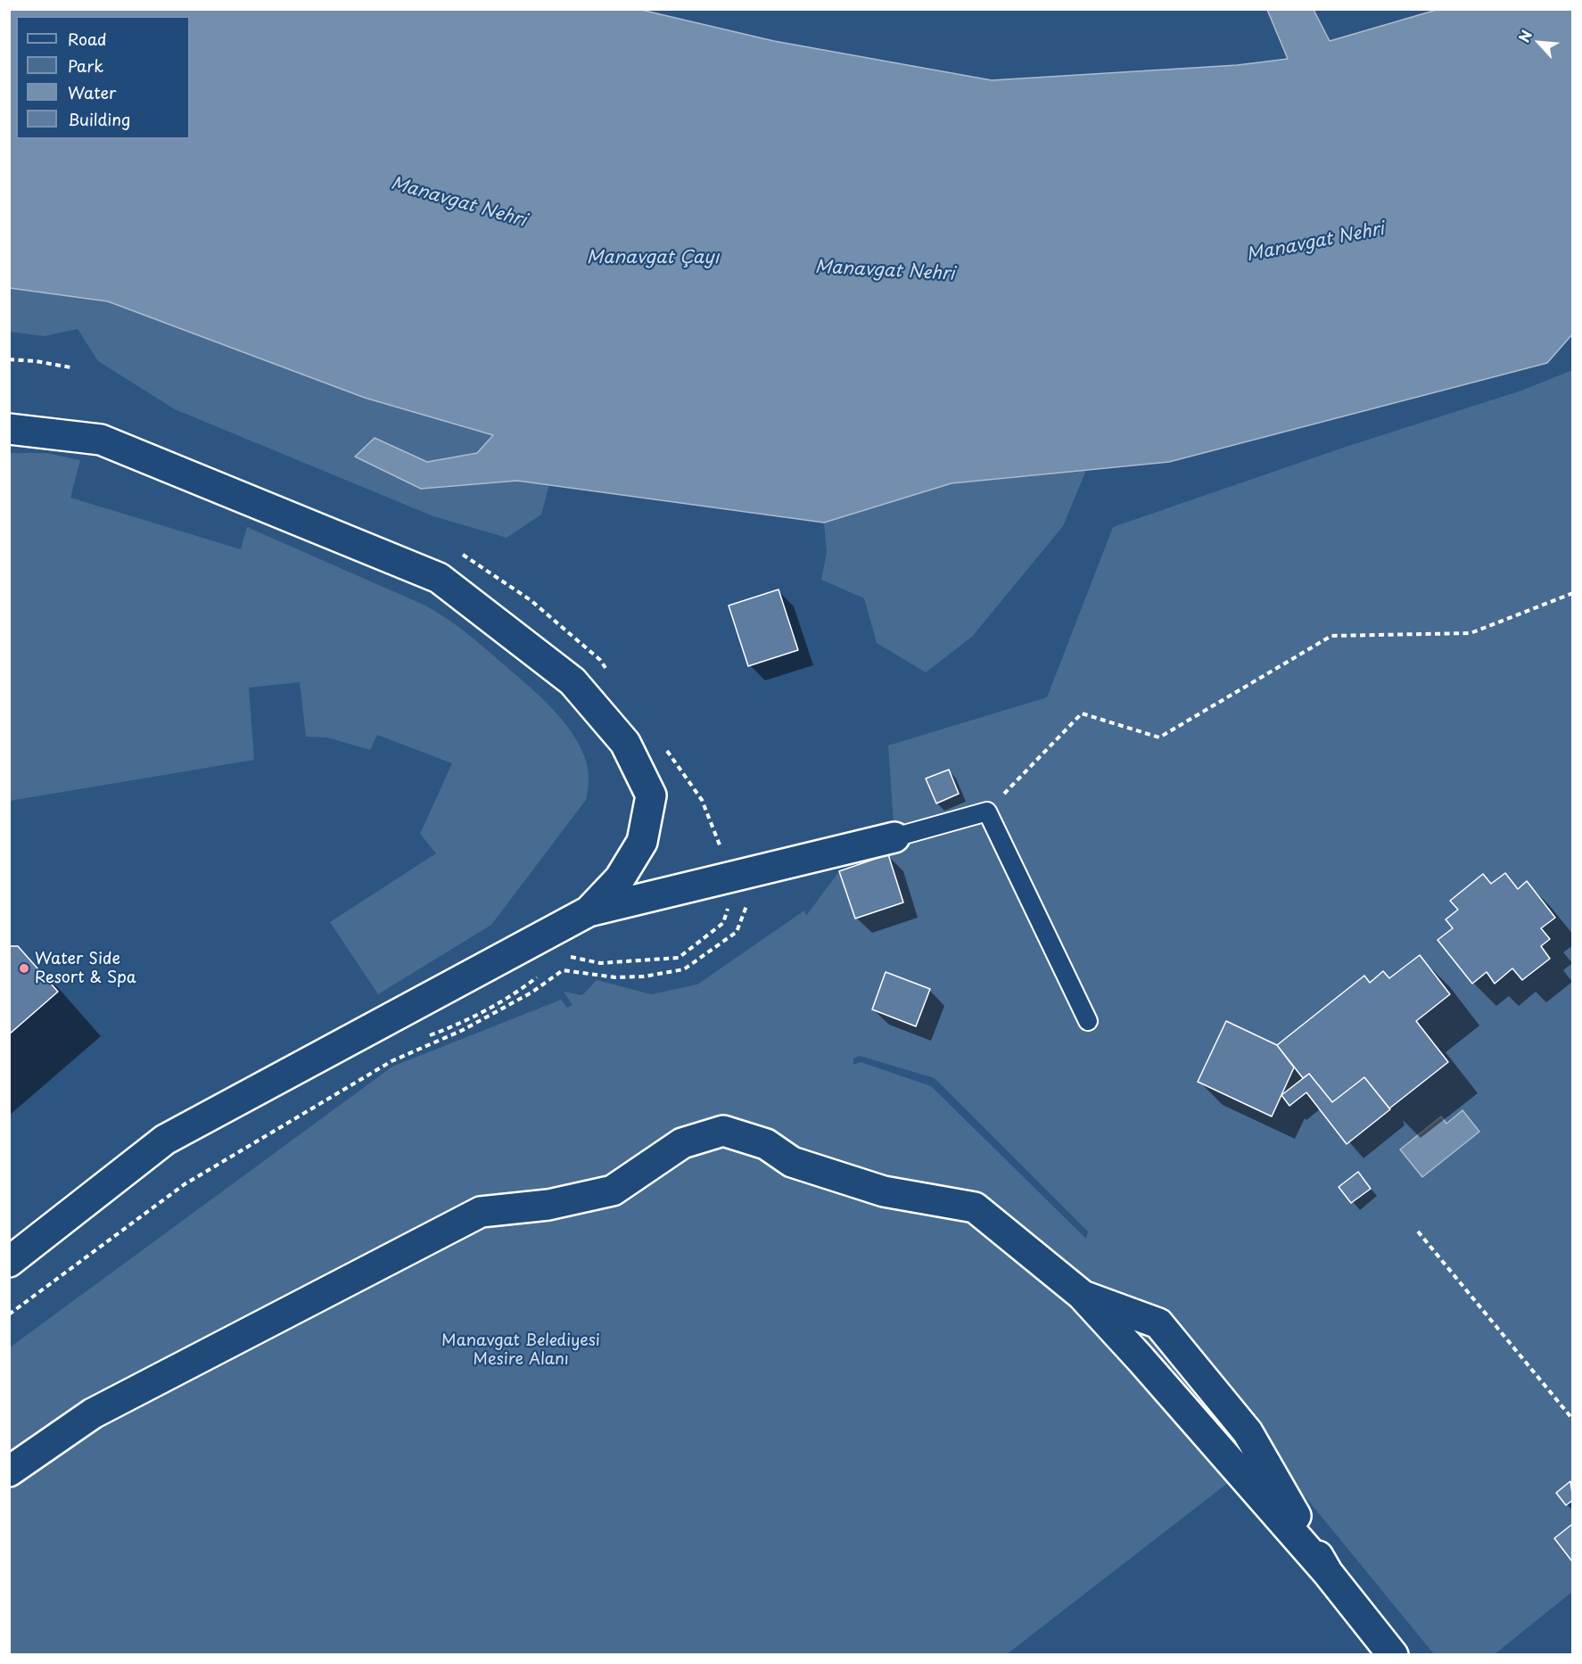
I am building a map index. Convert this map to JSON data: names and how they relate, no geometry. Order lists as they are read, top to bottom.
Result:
{
  "water": ["Manavgat Nehri", "Manavgat Çayı"],
  "parks": ["Manavgat Belediyesi Mesire Alanı"],
  "places": ["Water Side Resort & Spa"],
  "legend": [
    "Road",
    "Park",
    "Water",
    "Building"
  ],
  "north": "top left"
}
